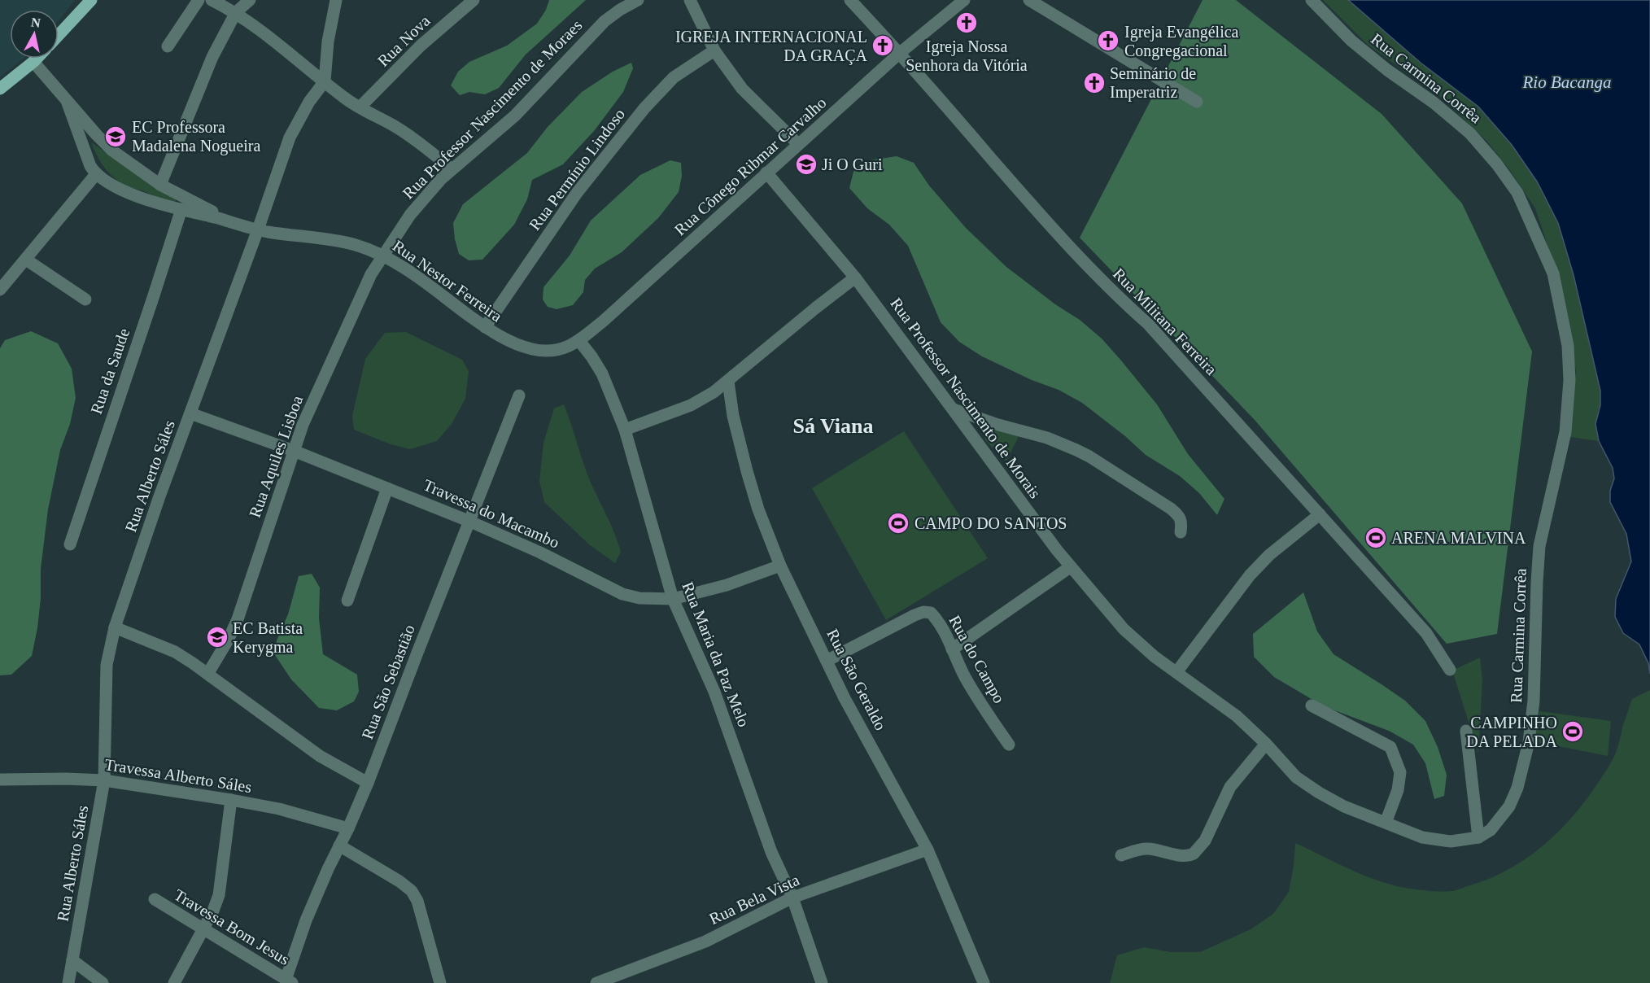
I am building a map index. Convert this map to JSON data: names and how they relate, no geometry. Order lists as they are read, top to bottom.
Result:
{
  "streets": {
    "street": [
      "Rua Nova",
      "Rua Carmina Corrêa",
      "Rua Professor Nascimento de Moraes",
      "Rua Cônego Ribmar Carvalho",
      "Rua Permínio Lindoso",
      "Rua Nestor Ferreira",
      "Rua Militana Ferreira",
      "Rua da Saude",
      "Rua Professor Nascimento de Morais",
      "Rua Aquiles Lisboa",
      "Rua Alberto Sáles",
      "Travessa do Macambo",
      "Rua Maria da Paz Melo",
      "Rua do Campo",
      "Rua São Geraldo",
      "Rua São Sebastião",
      "Travessa Alberto Sáles",
      "Rua Bela Vista",
      "Travessa Bom Jesus"
    ]
  },
  "crossings": [
    ["Rua Carmina Corrêa", "Rua Professor Nascimento de Morais"],
    ["Rua Professor Nascimento de Moraes", "Rua Nestor Ferreira"],
    ["Rua Professor Nascimento de Moraes", "Rua Aquiles Lisboa"],
    ["Rua Cônego Ribmar Carvalho", "Rua Nestor Ferreira"],
    ["Rua Cônego Ribmar Carvalho", "Rua Militana Ferreira"],
    ["Rua Cônego Ribmar Carvalho", "Rua Professor Nascimento de Morais"],
    ["Rua Cônego Ribmar Carvalho", "Rua Maria da Paz Melo"],
    ["Rua Permínio Lindoso", "Rua Nestor Ferreira"],
    ["Rua Nestor Ferreira", "Rua da Saude"],
    ["Rua Nestor Ferreira", "Rua Aquiles Lisboa"],
    ["Rua Nestor Ferreira", "Rua Alberto Sáles"],
    ["Rua Aquiles Lisboa", "Travessa do Macambo"],
    ["Rua Alberto Sáles", "Travessa do Macambo"],
    ["Rua Alberto Sáles", "Travessa Alberto Sáles"],
    ["Travessa do Macambo", "Rua Maria da Paz Melo"],
    ["Travessa do Macambo", "Rua São Geraldo"],
    ["Travessa do Macambo", "Rua São Sebastião"],
    ["Rua Maria da Paz Melo", "Rua Bela Vista"],
    ["Rua do Campo", "Rua São Geraldo"],
    ["Rua São Geraldo", "Rua Bela Vista"],
    ["Rua São Sebastião", "Travessa Alberto Sáles"],
    ["Rua São Sebastião", "Travessa Bom Jesus"]
  ],
  "districts": ["Sá Viana"],
  "water": ["Rio Bacanga"],
  "places": {
    "church": [
      "Igreja Nossa Senhora da Vitória",
      "Igreja Evangélica Congregacional",
      "IGREJA INTERNACIONAL DA GRAÇA",
      "Seminário de Imperatriz"
    ],
    "school or university": ["EC Professora Madalena Nogueira", "Ji O Guri", "EC Batista Kerygma"],
    "sports": ["CAMPO DO SANTOS", "ARENA MALVINA", "CAMPINHO DA PELADA"]
  },
  "north": "top"
}
